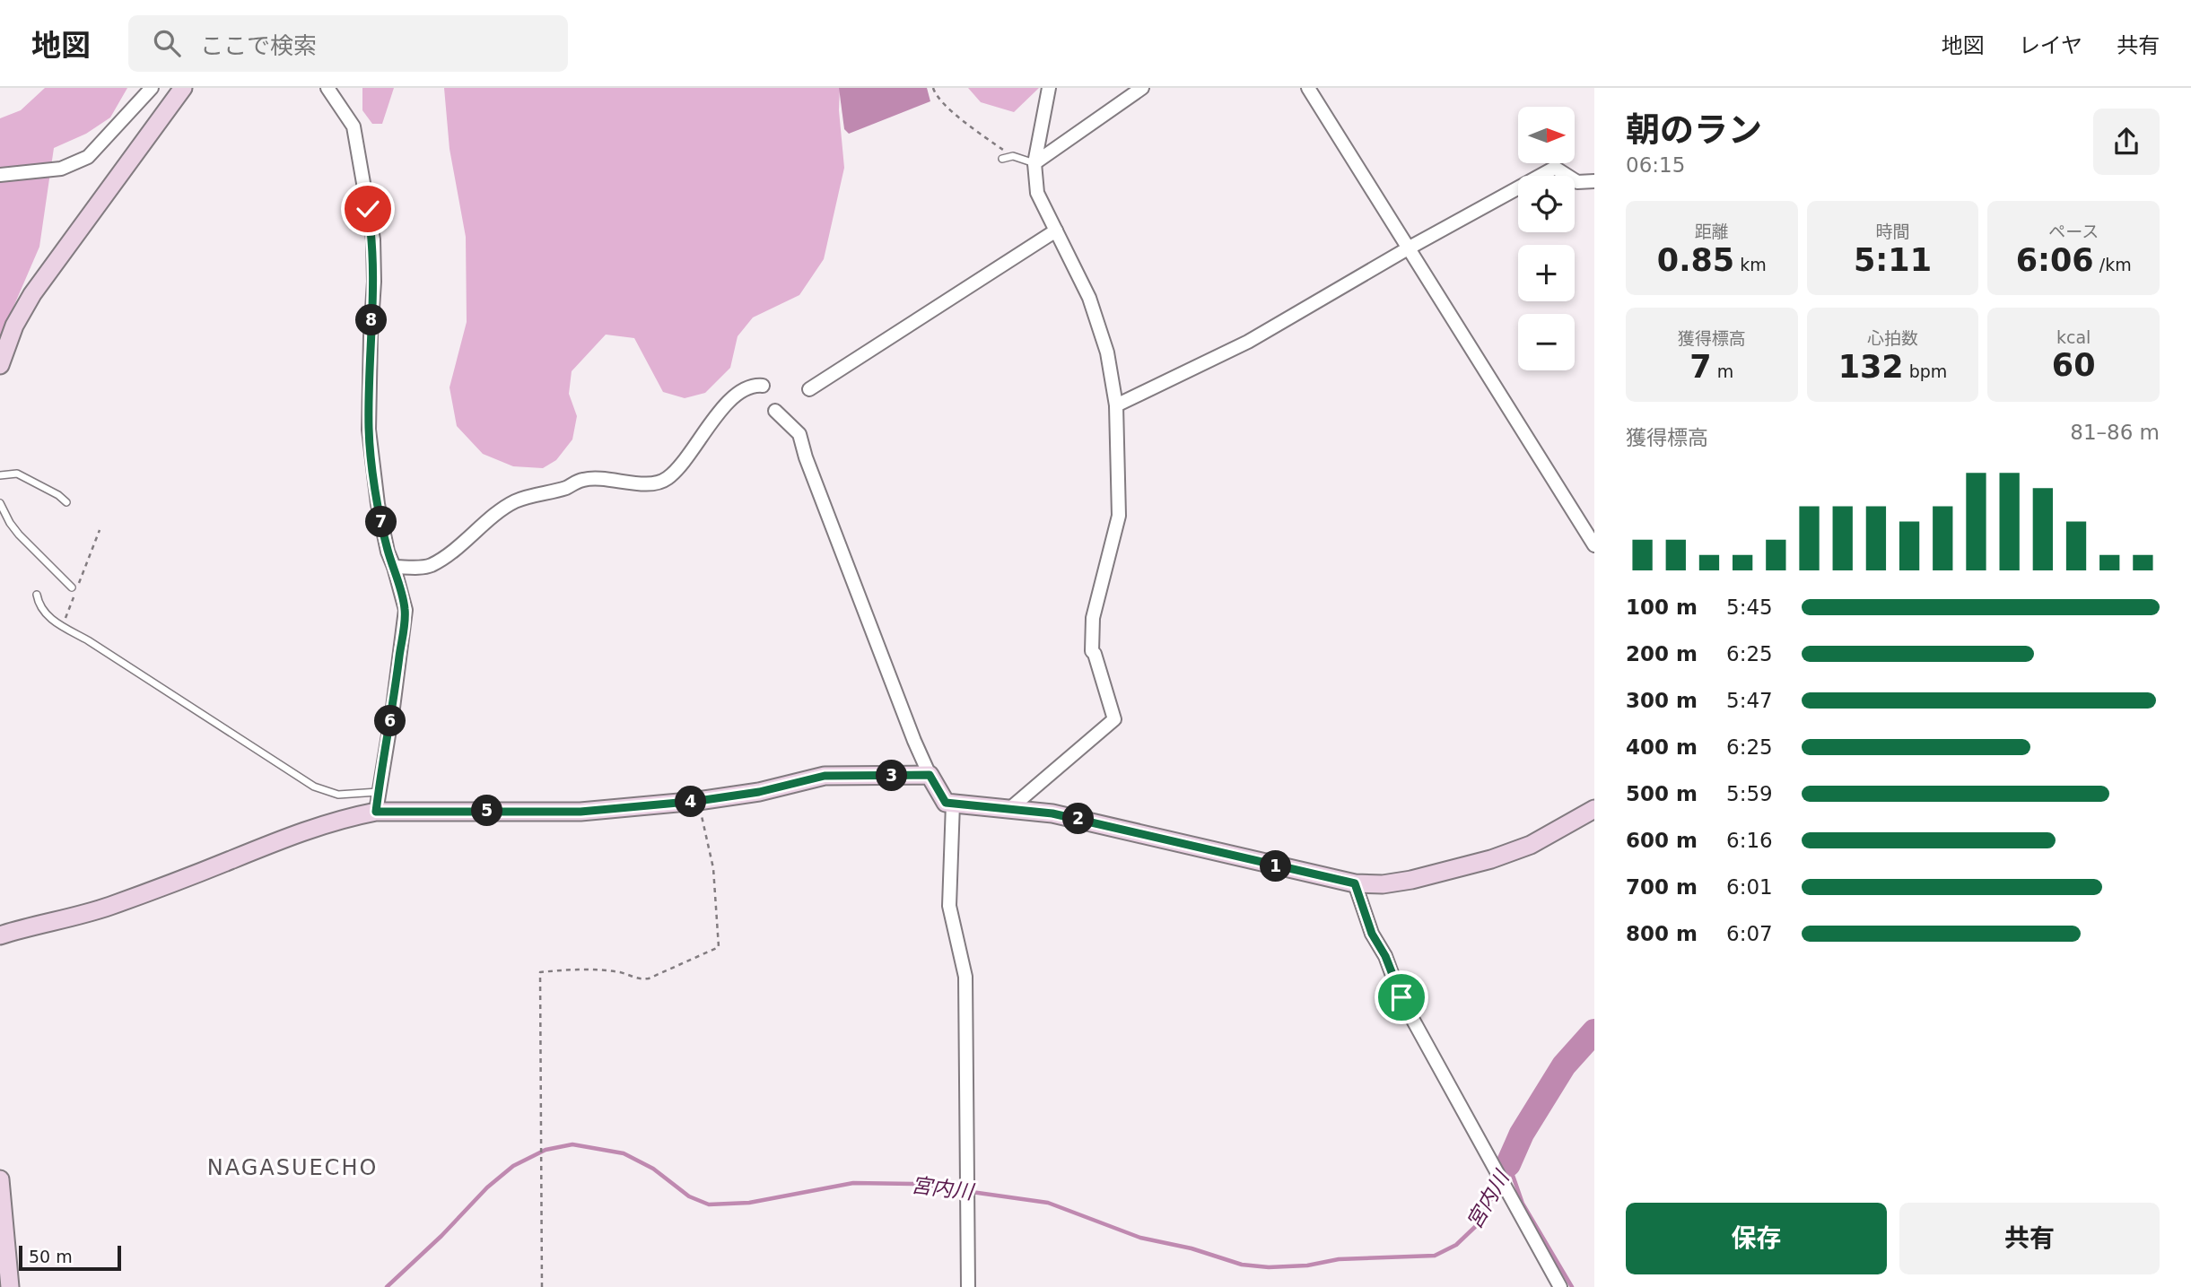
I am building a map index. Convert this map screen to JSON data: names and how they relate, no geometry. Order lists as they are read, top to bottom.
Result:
{
  "districts": ["NAGASUECHO"],
  "water": ["宮内川"],
  "scale_bar": "50 m",
  "north": "right",
  "page": {
    "header": "地図",
    "search": "ここで検索",
    "nav": ["地図", "レイヤ", "共有"],
    "heading": ["朝のラン", "06:15"],
    "map_buttons": ["+", "−"],
    "stats": [
      ["距離", "0.85 km"],
      ["時間", "5:11"],
      ["ペース", "6:06 /km"],
      ["獲得標高", "7 m"],
      ["心拍数", "132 bpm"],
      ["kcal", "60"]
    ],
    "pins": [
      "8",
      "7",
      "6",
      "3",
      "4",
      "5",
      "2",
      "1"
    ],
    "chart": ["獲得標高", "81–86 m"],
    "list": [
      {
        "name": "100 m",
        "note": "5:45"
      },
      {
        "name": "200 m",
        "note": "6:25"
      },
      {
        "name": "300 m",
        "note": "5:47"
      },
      {
        "name": "400 m",
        "note": "6:25"
      },
      {
        "name": "500 m",
        "note": "5:59"
      },
      {
        "name": "600 m",
        "note": "6:16"
      },
      {
        "name": "700 m",
        "note": "6:01"
      },
      {
        "name": "800 m",
        "note": "6:07"
      }
    ],
    "buttons": ["保存", "共有"],
    "scale": "50 m"
  }
}
